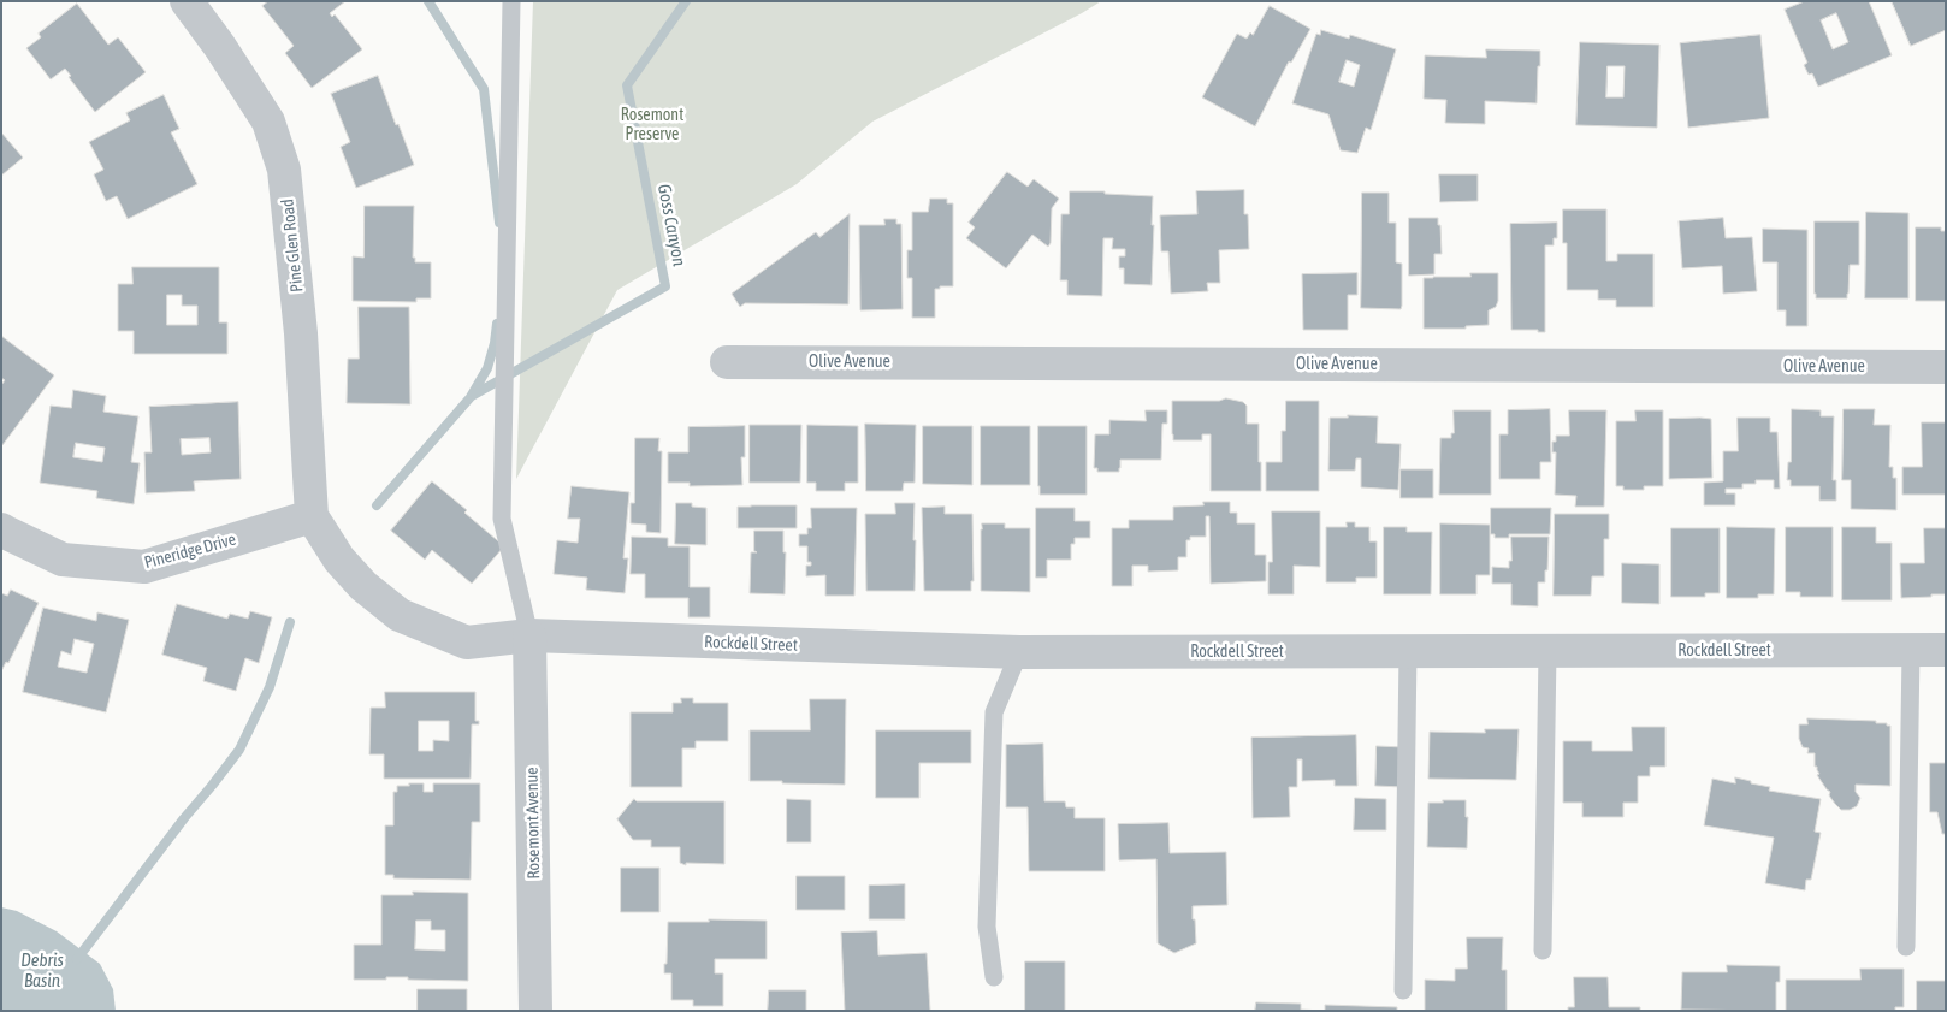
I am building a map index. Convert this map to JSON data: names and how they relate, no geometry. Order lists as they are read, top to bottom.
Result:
{
  "streets": {
    "street": [
      "Pine Glen Road",
      "Olive Avenue",
      "Pineridge Drive",
      "Rockdell Street",
      "Rosemont Avenue"
    ]
  },
  "crossings": [
    ["Pine Glen Road", "Pineridge Drive"],
    ["Pine Glen Road", "Rockdell Street"],
    ["Pineridge Drive", "Rockdell Street"],
    ["Rockdell Street", "Rosemont Avenue"]
  ],
  "water": ["Goss Canyon", "Debris Basin"],
  "parks": ["Rosemont Preserve"]
}
